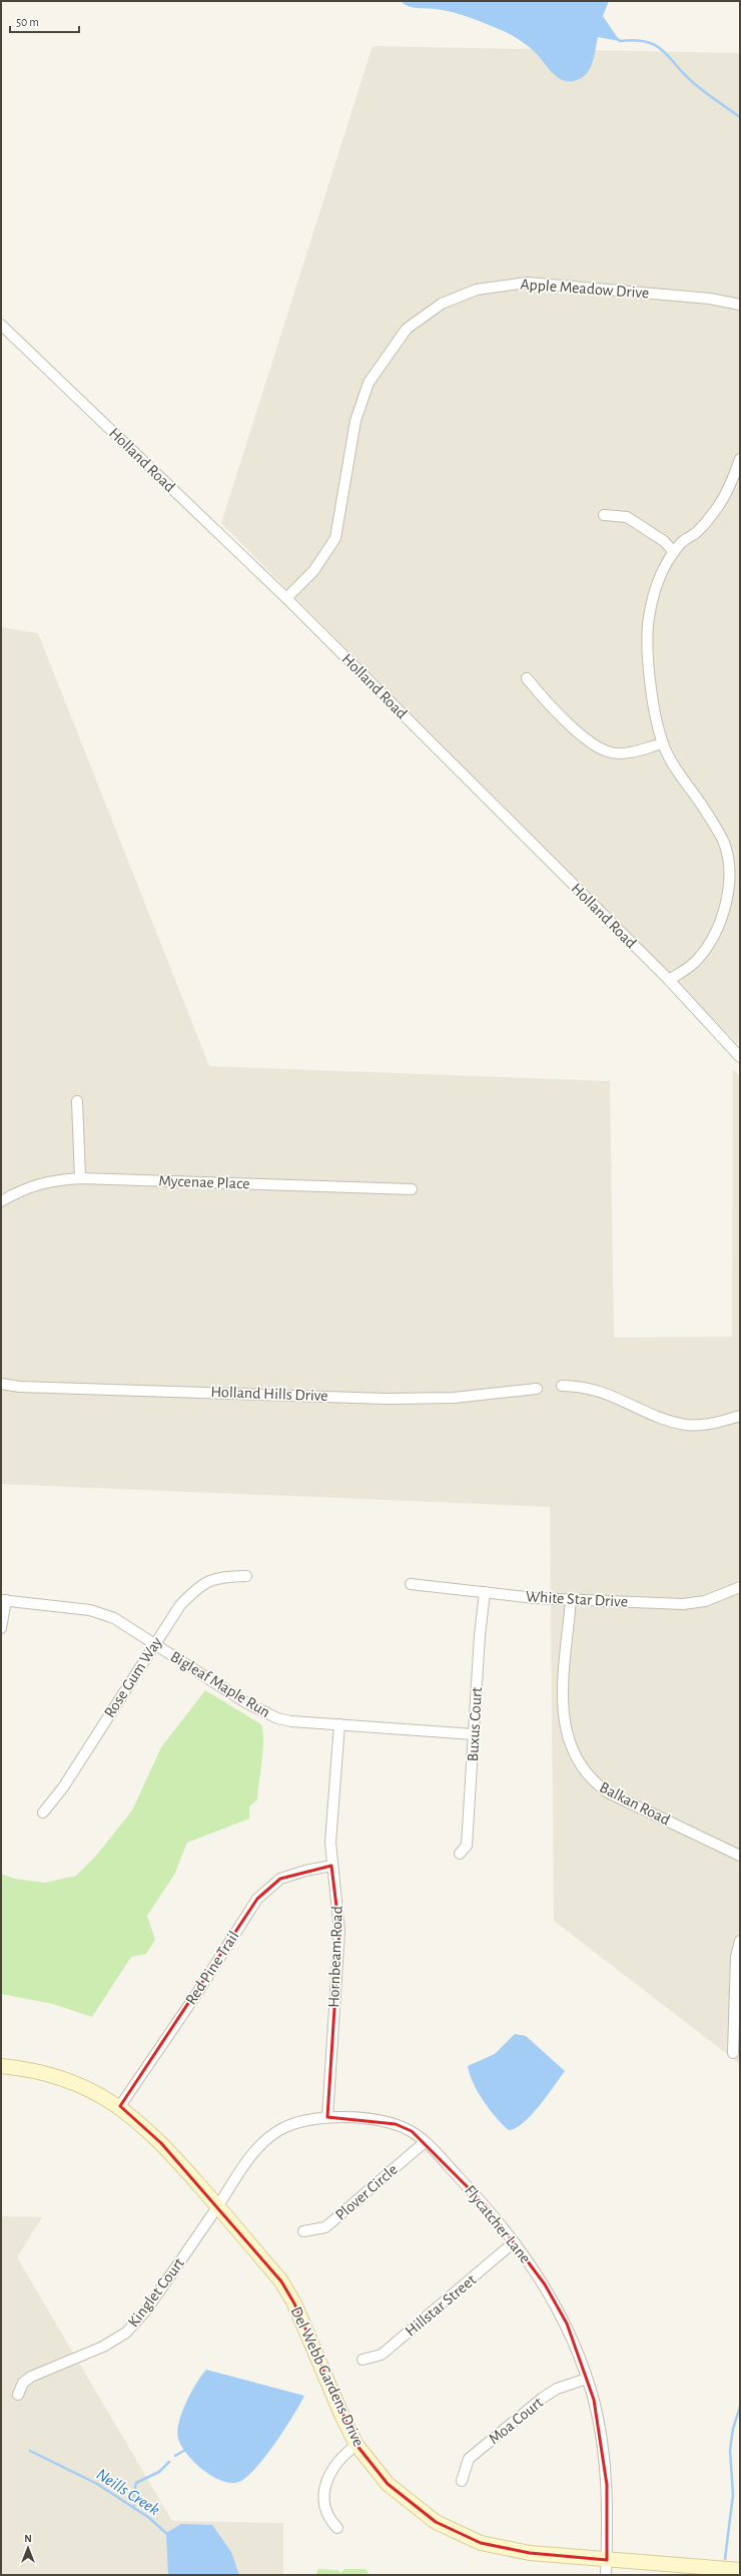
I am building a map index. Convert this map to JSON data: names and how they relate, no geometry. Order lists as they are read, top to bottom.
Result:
{
  "streets": {
    "street": [
      "Apple Meadow Drive",
      "Holland Road",
      "Mycenae Place",
      "Holland Hills Drive",
      "White Star Drive",
      "Rose Gum Way",
      "Bigleaf Maple Run",
      "Buxus Court",
      "Balkan Road",
      "Hornbeam Road",
      "Red Pine Trail",
      "Plover Circle",
      "Flycatcher Lane",
      "Kinglet Court",
      "Hillstar Street",
      "Del Webb Gardens Drive",
      "Moa Court"
    ]
  },
  "crossings": [
    ["Apple Meadow Drive", "Holland Road"],
    ["White Star Drive", "Buxus Court"],
    ["White Star Drive", "Balkan Road"],
    ["Rose Gum Way", "Bigleaf Maple Run"],
    ["Bigleaf Maple Run", "Buxus Court"],
    ["Bigleaf Maple Run", "Hornbeam Road"],
    ["Hornbeam Road", "Red Pine Trail"],
    ["Hornbeam Road", "Flycatcher Lane"],
    ["Red Pine Trail", "Del Webb Gardens Drive"],
    ["Plover Circle", "Flycatcher Lane"],
    ["Flycatcher Lane", "Kinglet Court"],
    ["Flycatcher Lane", "Hillstar Street"],
    ["Flycatcher Lane", "Del Webb Gardens Drive"],
    ["Flycatcher Lane", "Moa Court"],
    ["Kinglet Court", "Del Webb Gardens Drive"]
  ],
  "water": ["Neills Creek"],
  "scale_bar": "50 m",
  "north": "top"
}
